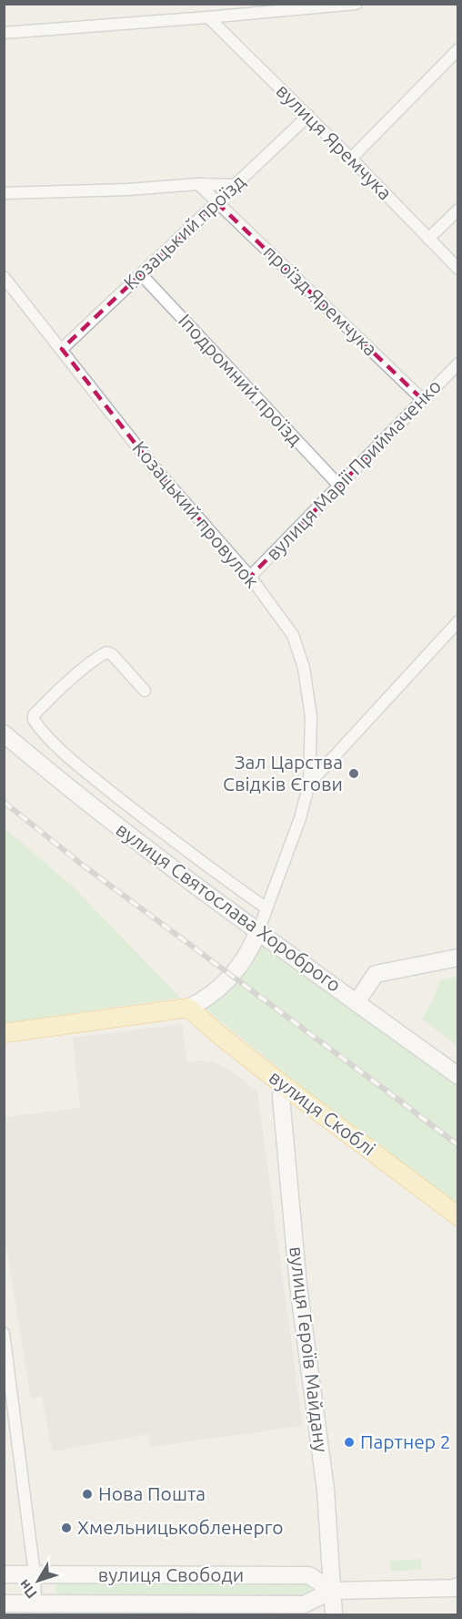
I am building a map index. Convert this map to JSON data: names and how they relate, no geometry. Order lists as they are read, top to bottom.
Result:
{
  "streets": {
    "main road": ["вулиця Скоблі"],
    "street": [
      "вулиця Яремчука",
      "Козацький проїзд",
      "проїзд Яремчука",
      "Іподромний проїзд",
      "вулиця Марії Приймаченко",
      "Козацький провулок",
      "вулиця Святослава Хороброго",
      "вулиця Героїв Майдану",
      "вулиця Свободи"
    ]
  },
  "crossings": [
    ["вулиця Яремчука", "Козацький проїзд"],
    ["Козацький проїзд", "проїзд Яремчука"],
    ["Козацький проїзд", "Іподромний проїзд"],
    ["Козацький проїзд", "Козацький провулок"],
    ["проїзд Яремчука", "вулиця Марії Приймаченко"],
    ["Іподромний проїзд", "вулиця Марії Приймаченко"],
    ["вулиця Марії Приймаченко", "Козацький провулок"],
    ["вулиця Скоблі", "вулиця Героїв Майдану"],
    ["вулиця Героїв Майдану", "вулиця Свободи"]
  ],
  "places": [
    "Зал Царства Свідків Єгови",
    "Партнер 2",
    "Нова Пошта",
    "Хмельницькобленерго"
  ],
  "north": "bottom left"
}
